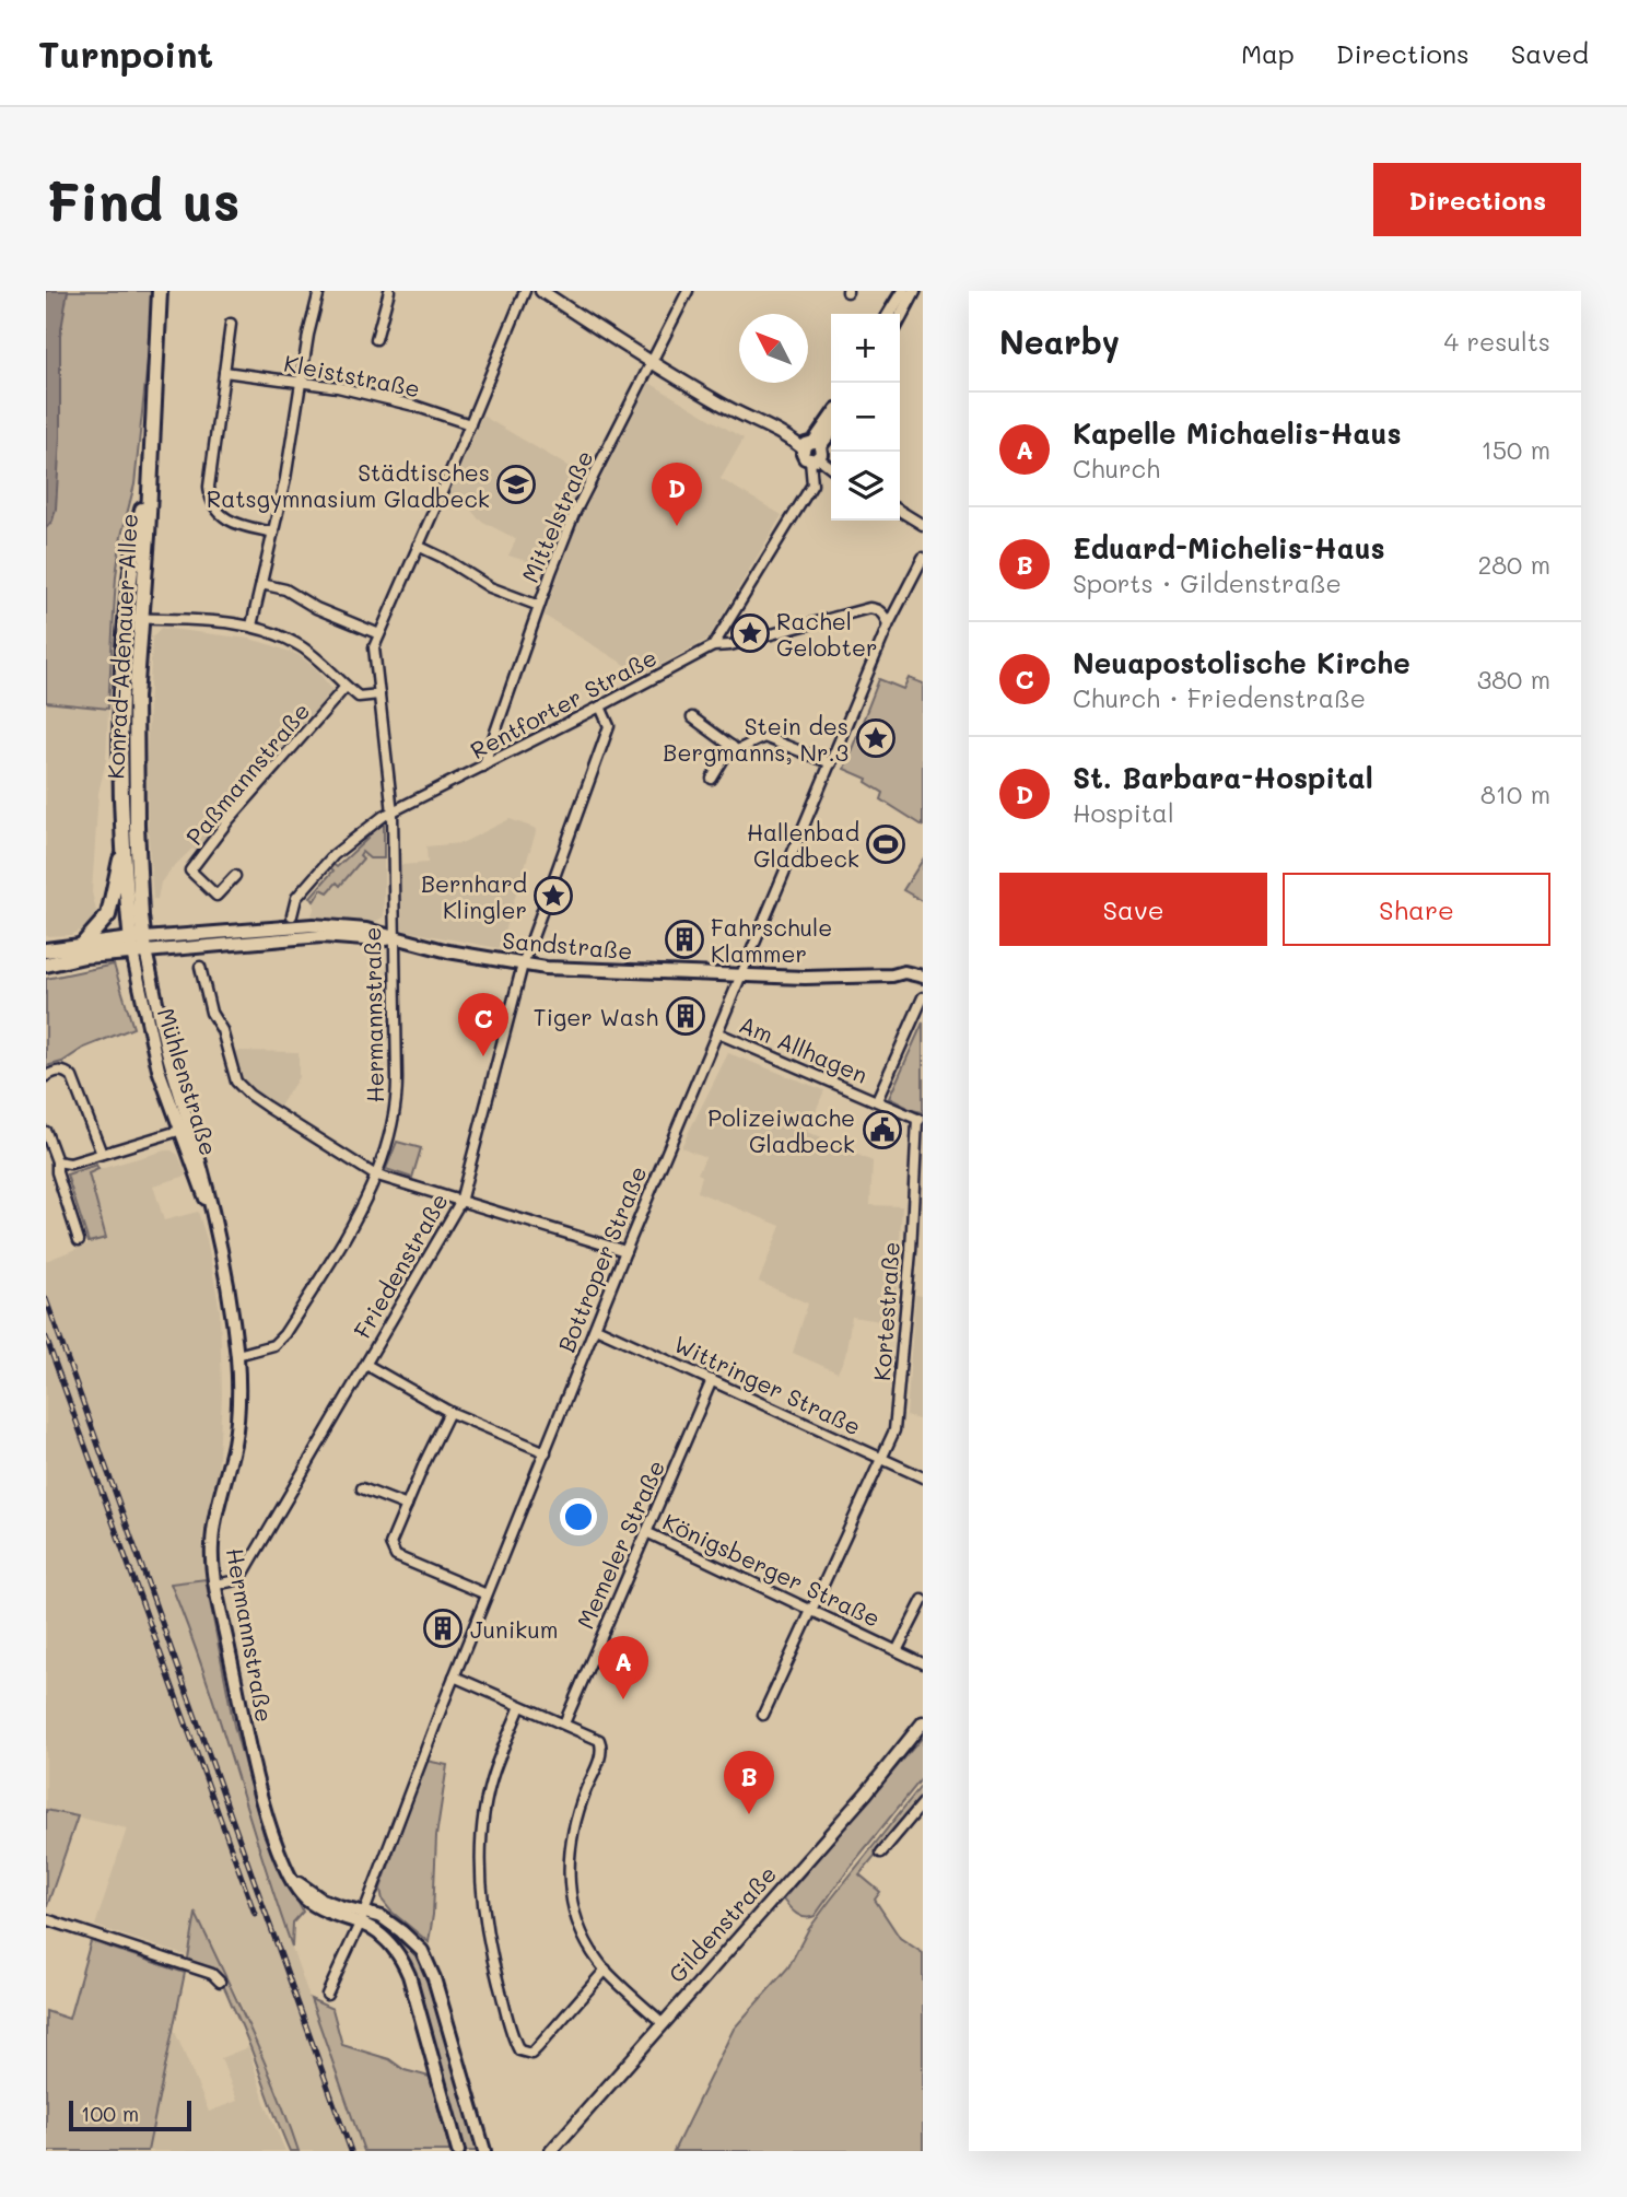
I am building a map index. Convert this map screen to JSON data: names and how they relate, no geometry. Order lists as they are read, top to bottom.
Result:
{
  "streets": {
    "main road": [
      "Konrad-Adenauer-Allee",
      "Sandstraße",
      "Hermannstraße",
      "Mühlenstraße"
    ],
    "street": [
      "Kleiststraße",
      "Mittelstraße",
      "Rentforter Straße",
      "Paßmannstraße",
      "Am Allhagen",
      "Bottroper Straße",
      "Friedenstraße",
      "Kortestraße",
      "Wittringer Straße",
      "Memeler Straße",
      "Königsberger Straße",
      "Gildenstraße"
    ]
  },
  "crossings": [
    ["Kleiststraße", "Hermannstraße"],
    ["Mittelstraße", "Rentforter Straße"],
    ["Konrad-Adenauer-Allee", "Sandstraße"],
    ["Konrad-Adenauer-Allee", "Mühlenstraße"],
    ["Rentforter Straße", "Hermannstraße"],
    ["Rentforter Straße", "Bottroper Straße"],
    ["Rentforter Straße", "Friedenstraße"],
    ["Sandstraße", "Hermannstraße"],
    ["Sandstraße", "Mühlenstraße"],
    ["Sandstraße", "Bottroper Straße"],
    ["Sandstraße", "Friedenstraße"],
    ["Hermannstraße", "Mühlenstraße"],
    ["Hermannstraße", "Bottroper Straße"],
    ["Hermannstraße", "Friedenstraße"],
    ["Am Allhagen", "Bottroper Straße"],
    ["Am Allhagen", "Kortestraße"],
    ["Bottroper Straße", "Wittringer Straße"],
    ["Kortestraße", "Wittringer Straße"],
    ["Kortestraße", "Königsberger Straße"],
    ["Wittringer Straße", "Memeler Straße"],
    ["Memeler Straße", "Königsberger Straße"]
  ],
  "places": {
    "school or university": ["Städtisches Ratsgymnasium Gladbeck"],
    "place": ["Rachel Gelobter", "Stein des Bergmanns, Nr.3", "Bernhard Klingler"],
    "sports": ["Hallenbad Gladbeck"],
    "building": ["Fahrschule Klammer", "Tiger Wash", "Junikum"],
    "public building": ["Polizeiwache Gladbeck"]
  },
  "scale_bar": "100 m",
  "north": "top left",
  "page": {
    "header": "Turnpoint",
    "nav": ["Map", "Directions", "Saved"],
    "buttons": [
      "Directions",
      ["Save", "Share"]
    ],
    "title": "Find us",
    "heading": ["Nearby", "4 results"],
    "map_buttons": ["+", "−"],
    "list": [
      {
        "mark": "A",
        "name": "Kapelle Michaelis-Haus",
        "note": "Church",
        "value": "150 m"
      },
      {
        "mark": "B",
        "name": "Eduard-Michelis-Haus",
        "note": "Sports · Gildenstraße",
        "value": "280 m"
      },
      {
        "mark": "C",
        "name": "Neuapostolische Kirche",
        "note": "Church · Friedenstraße",
        "value": "380 m"
      },
      {
        "mark": "D",
        "name": "St. Barbara-Hospital",
        "note": "Hospital",
        "value": "810 m"
      }
    ],
    "pins": [
      "D",
      "C",
      "A",
      "B"
    ],
    "scale": "100 m"
  }
}
